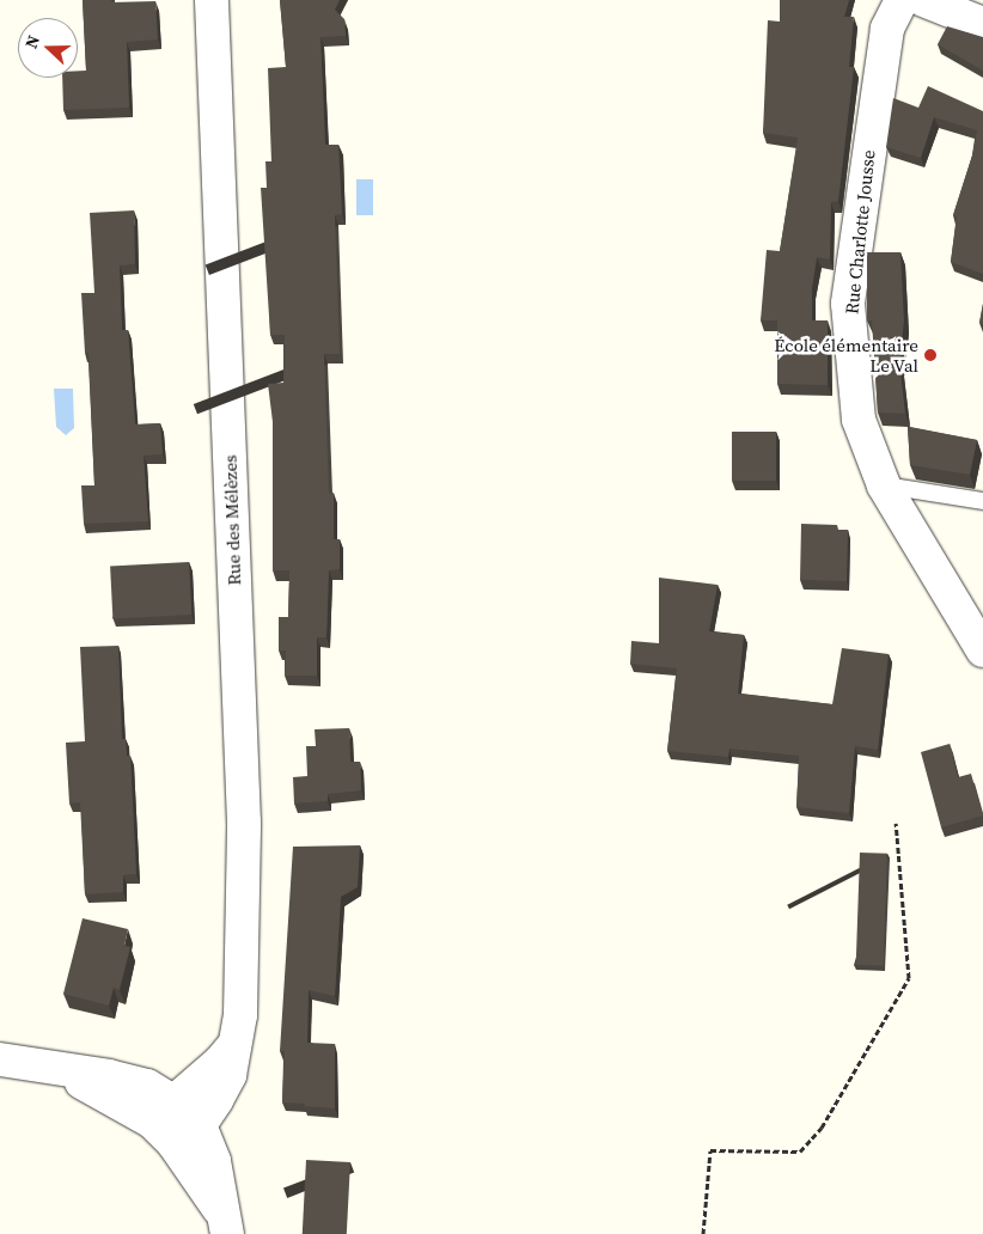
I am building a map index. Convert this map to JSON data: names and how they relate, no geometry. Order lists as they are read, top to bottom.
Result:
{
  "streets": {
    "street": ["Rue Charlotte Jousse", "Rue des Mélèzes"]
  },
  "places": ["École élémentaire Le Val"],
  "north": "left"
}
